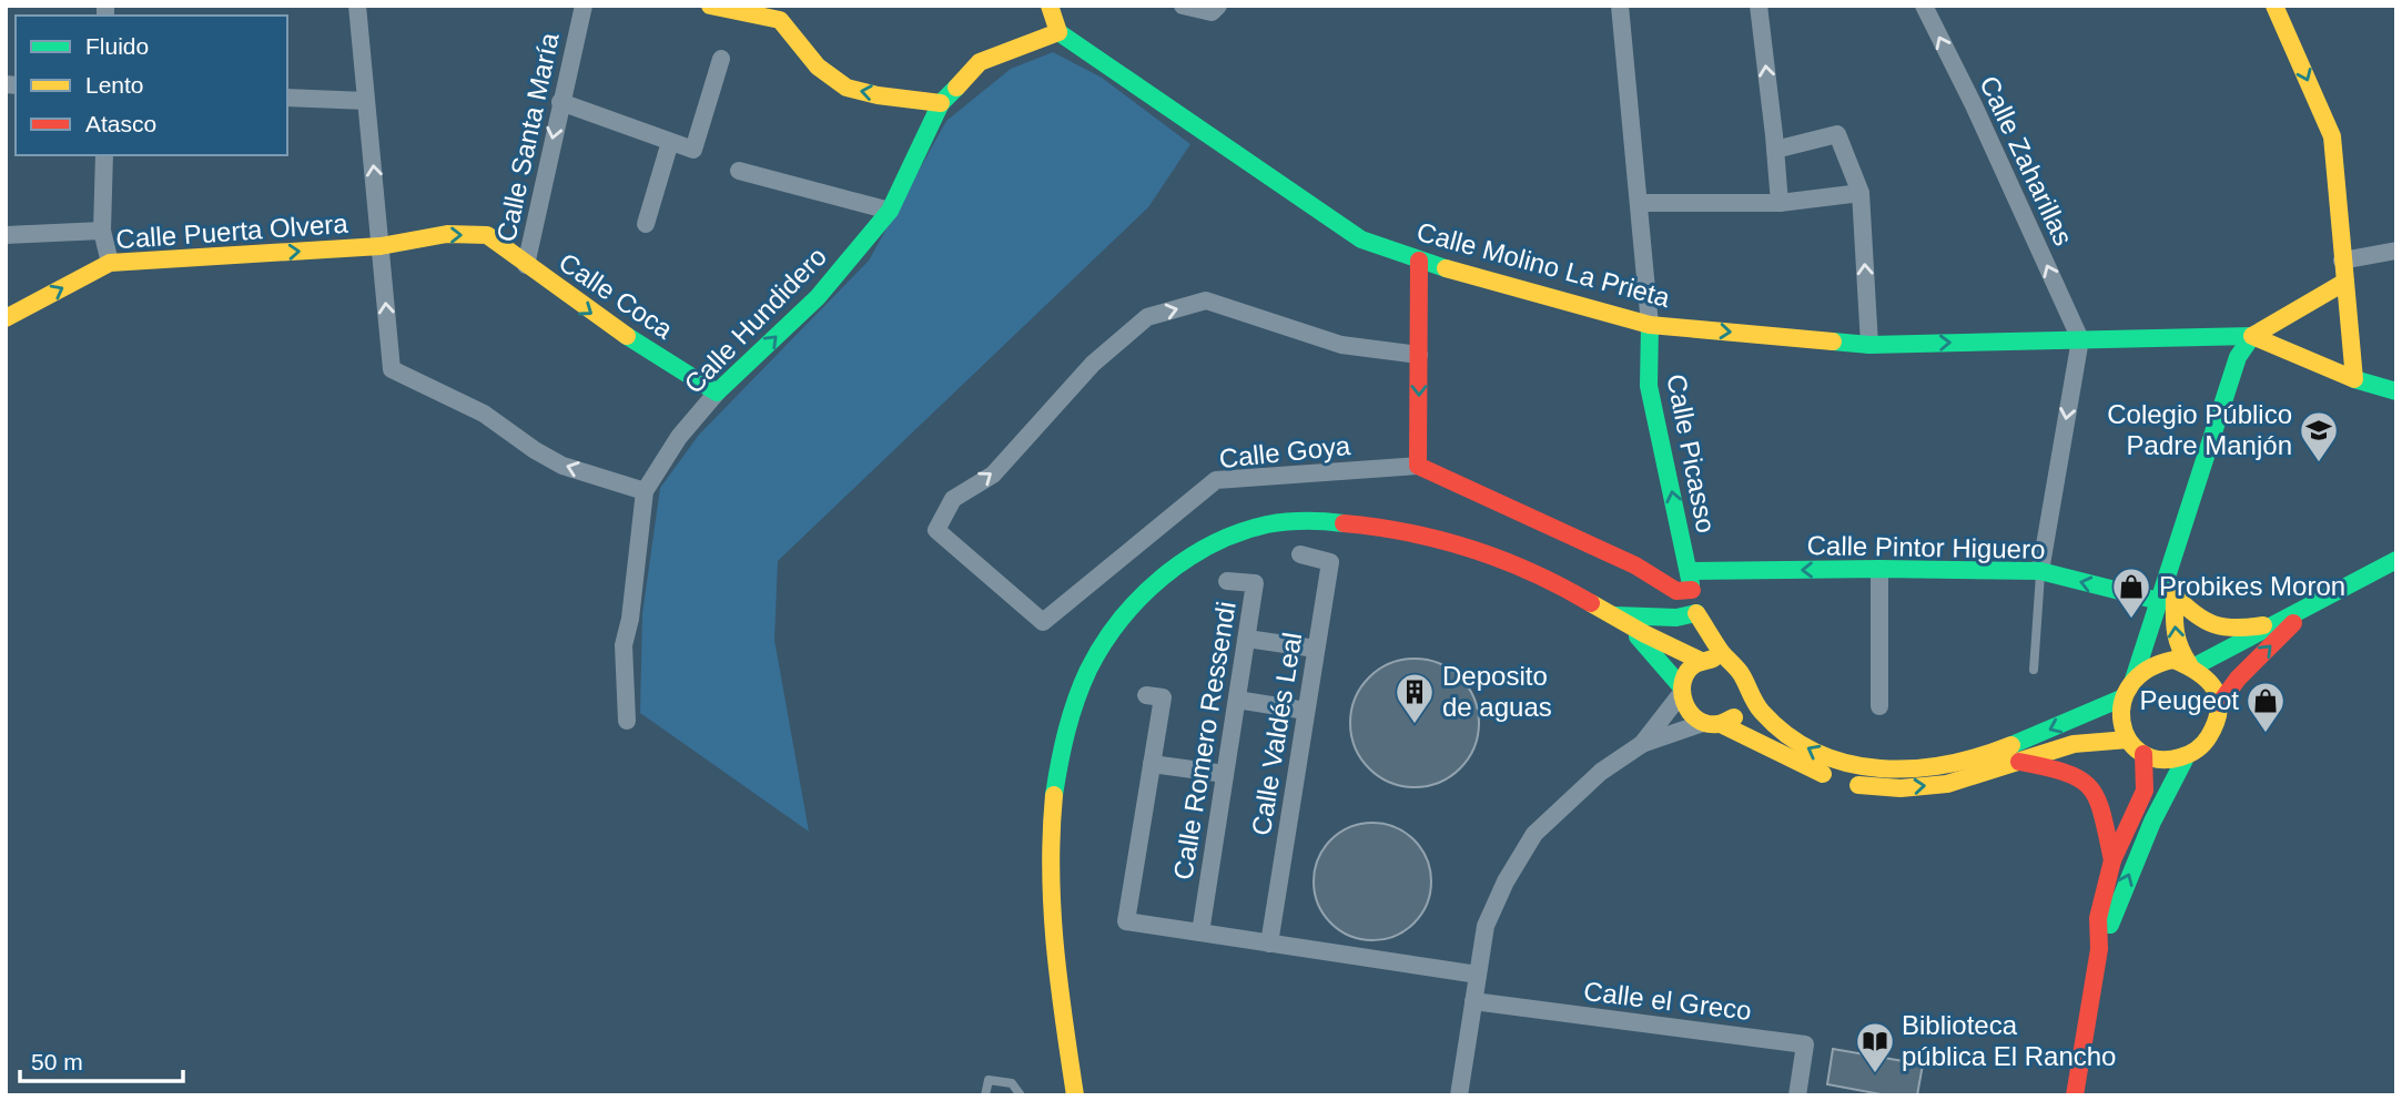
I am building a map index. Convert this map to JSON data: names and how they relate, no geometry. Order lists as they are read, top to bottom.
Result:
{
  "streets": {
    "street": [
      "Calle Santa María",
      "Calle Zaharillas",
      "Calle Puerta Olvera",
      "Calle Molino La Prieta",
      "Calle Coca",
      "Calle Hundidero",
      "Calle Goya",
      "Calle Picasso",
      "Calle Pintor Higuero",
      "Calle Valdés Leal",
      "Calle Romero Ressendi",
      "Calle el Greco"
    ]
  },
  "crossings": [
    ["Calle Santa María", "Calle Puerta Olvera"],
    ["Calle Santa María", "Calle Coca"],
    ["Calle Zaharillas", "Calle Molino La Prieta"],
    ["Calle Molino La Prieta", "Calle Hundidero"],
    ["Calle Molino La Prieta", "Calle Picasso"],
    ["Calle Coca", "Calle Hundidero"],
    ["Calle Goya", "Calle Picasso"],
    ["Calle Picasso", "Calle Pintor Higuero"]
  ],
  "one_way": ["Calle Zaharillas", "Calle Coca", "Calle Picasso"],
  "places": {
    "school or university": ["Colegio Público Padre Manjón"],
    "shop": ["Probikes Moron", "Peugeot"],
    "building": ["Deposito de aguas"],
    "library": ["Biblioteca pública El Rancho"]
  },
  "legend": ["Fluido", "Lento", "Atasco"],
  "scale_bar": "50 m"
}
